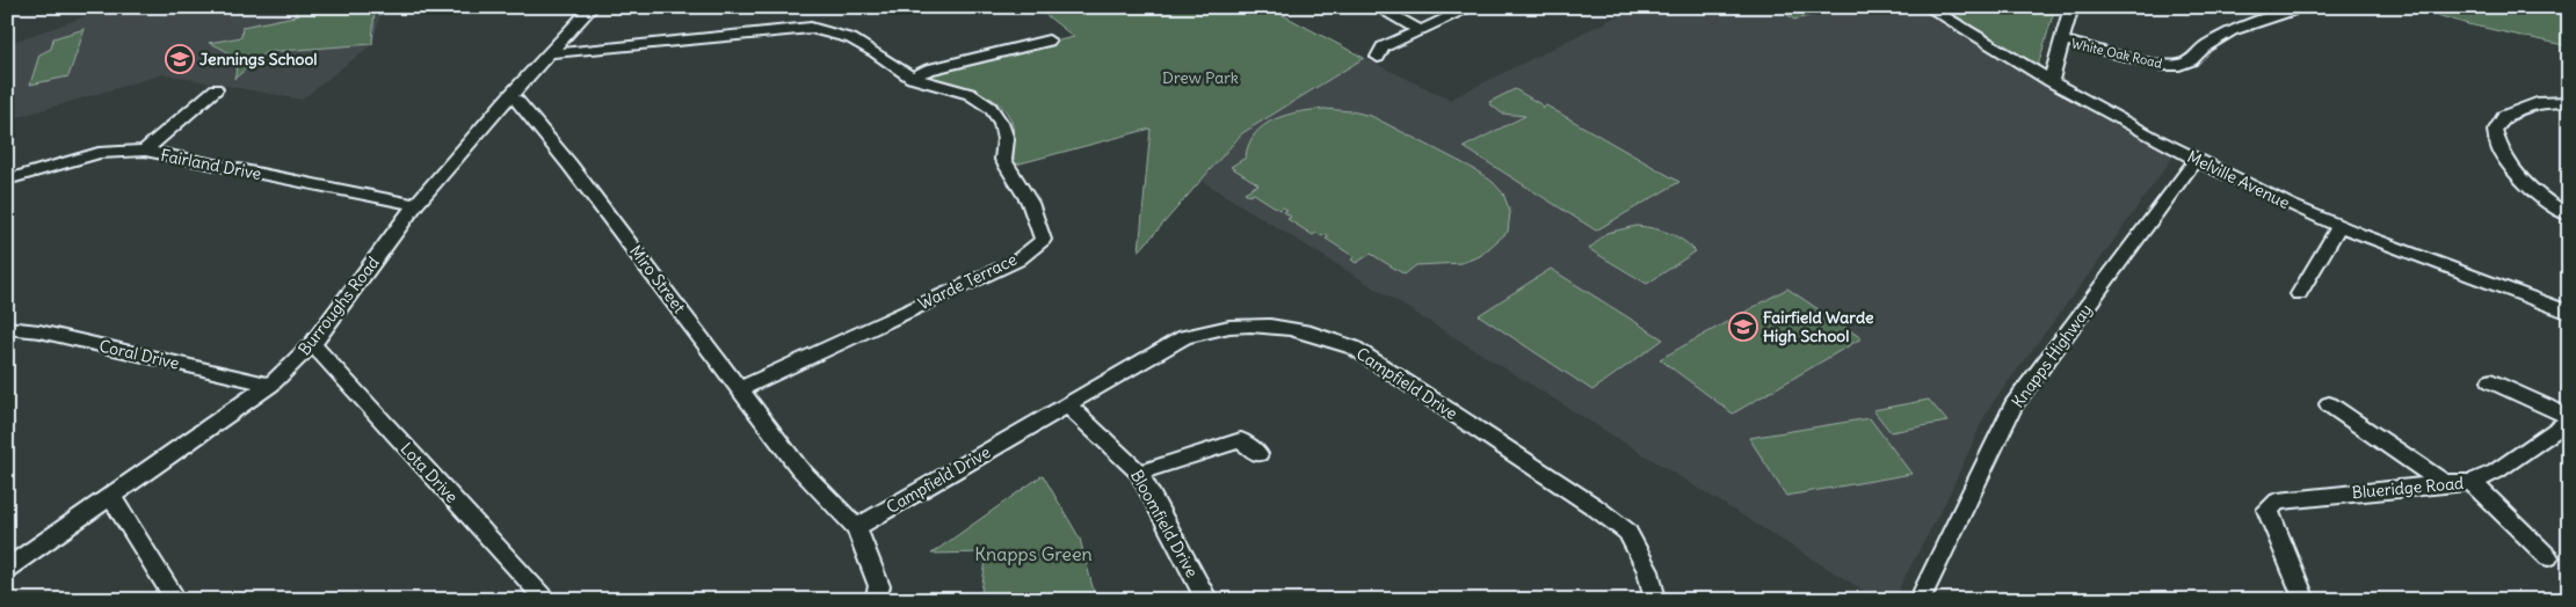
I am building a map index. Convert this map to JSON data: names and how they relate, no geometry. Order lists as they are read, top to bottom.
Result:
{
  "streets": {
    "street": [
      "White Oak Road",
      "Fairland Drive",
      "Melville Avenue",
      "Miro Street",
      "Warde Terrace",
      "Burroughs Road",
      "Coral Drive",
      "Knapps Highway",
      "Campfield Drive",
      "Lota Drive",
      "Blueridge Road",
      "Bloomfield Drive"
    ]
  },
  "crossings": [
    ["Fairland Drive", "Burroughs Road"],
    ["Melville Avenue", "Knapps Highway"],
    ["Miro Street", "Warde Terrace"],
    ["Miro Street", "Burroughs Road"],
    ["Miro Street", "Campfield Drive"],
    ["Warde Terrace", "Burroughs Road"],
    ["Burroughs Road", "Coral Drive"],
    ["Burroughs Road", "Lota Drive"],
    ["Campfield Drive", "Bloomfield Drive"]
  ],
  "parks": ["Drew Park", "Knapps Green"],
  "places": {
    "school or university": ["Jennings School", "Fairfield Warde High School"]
  }
}
